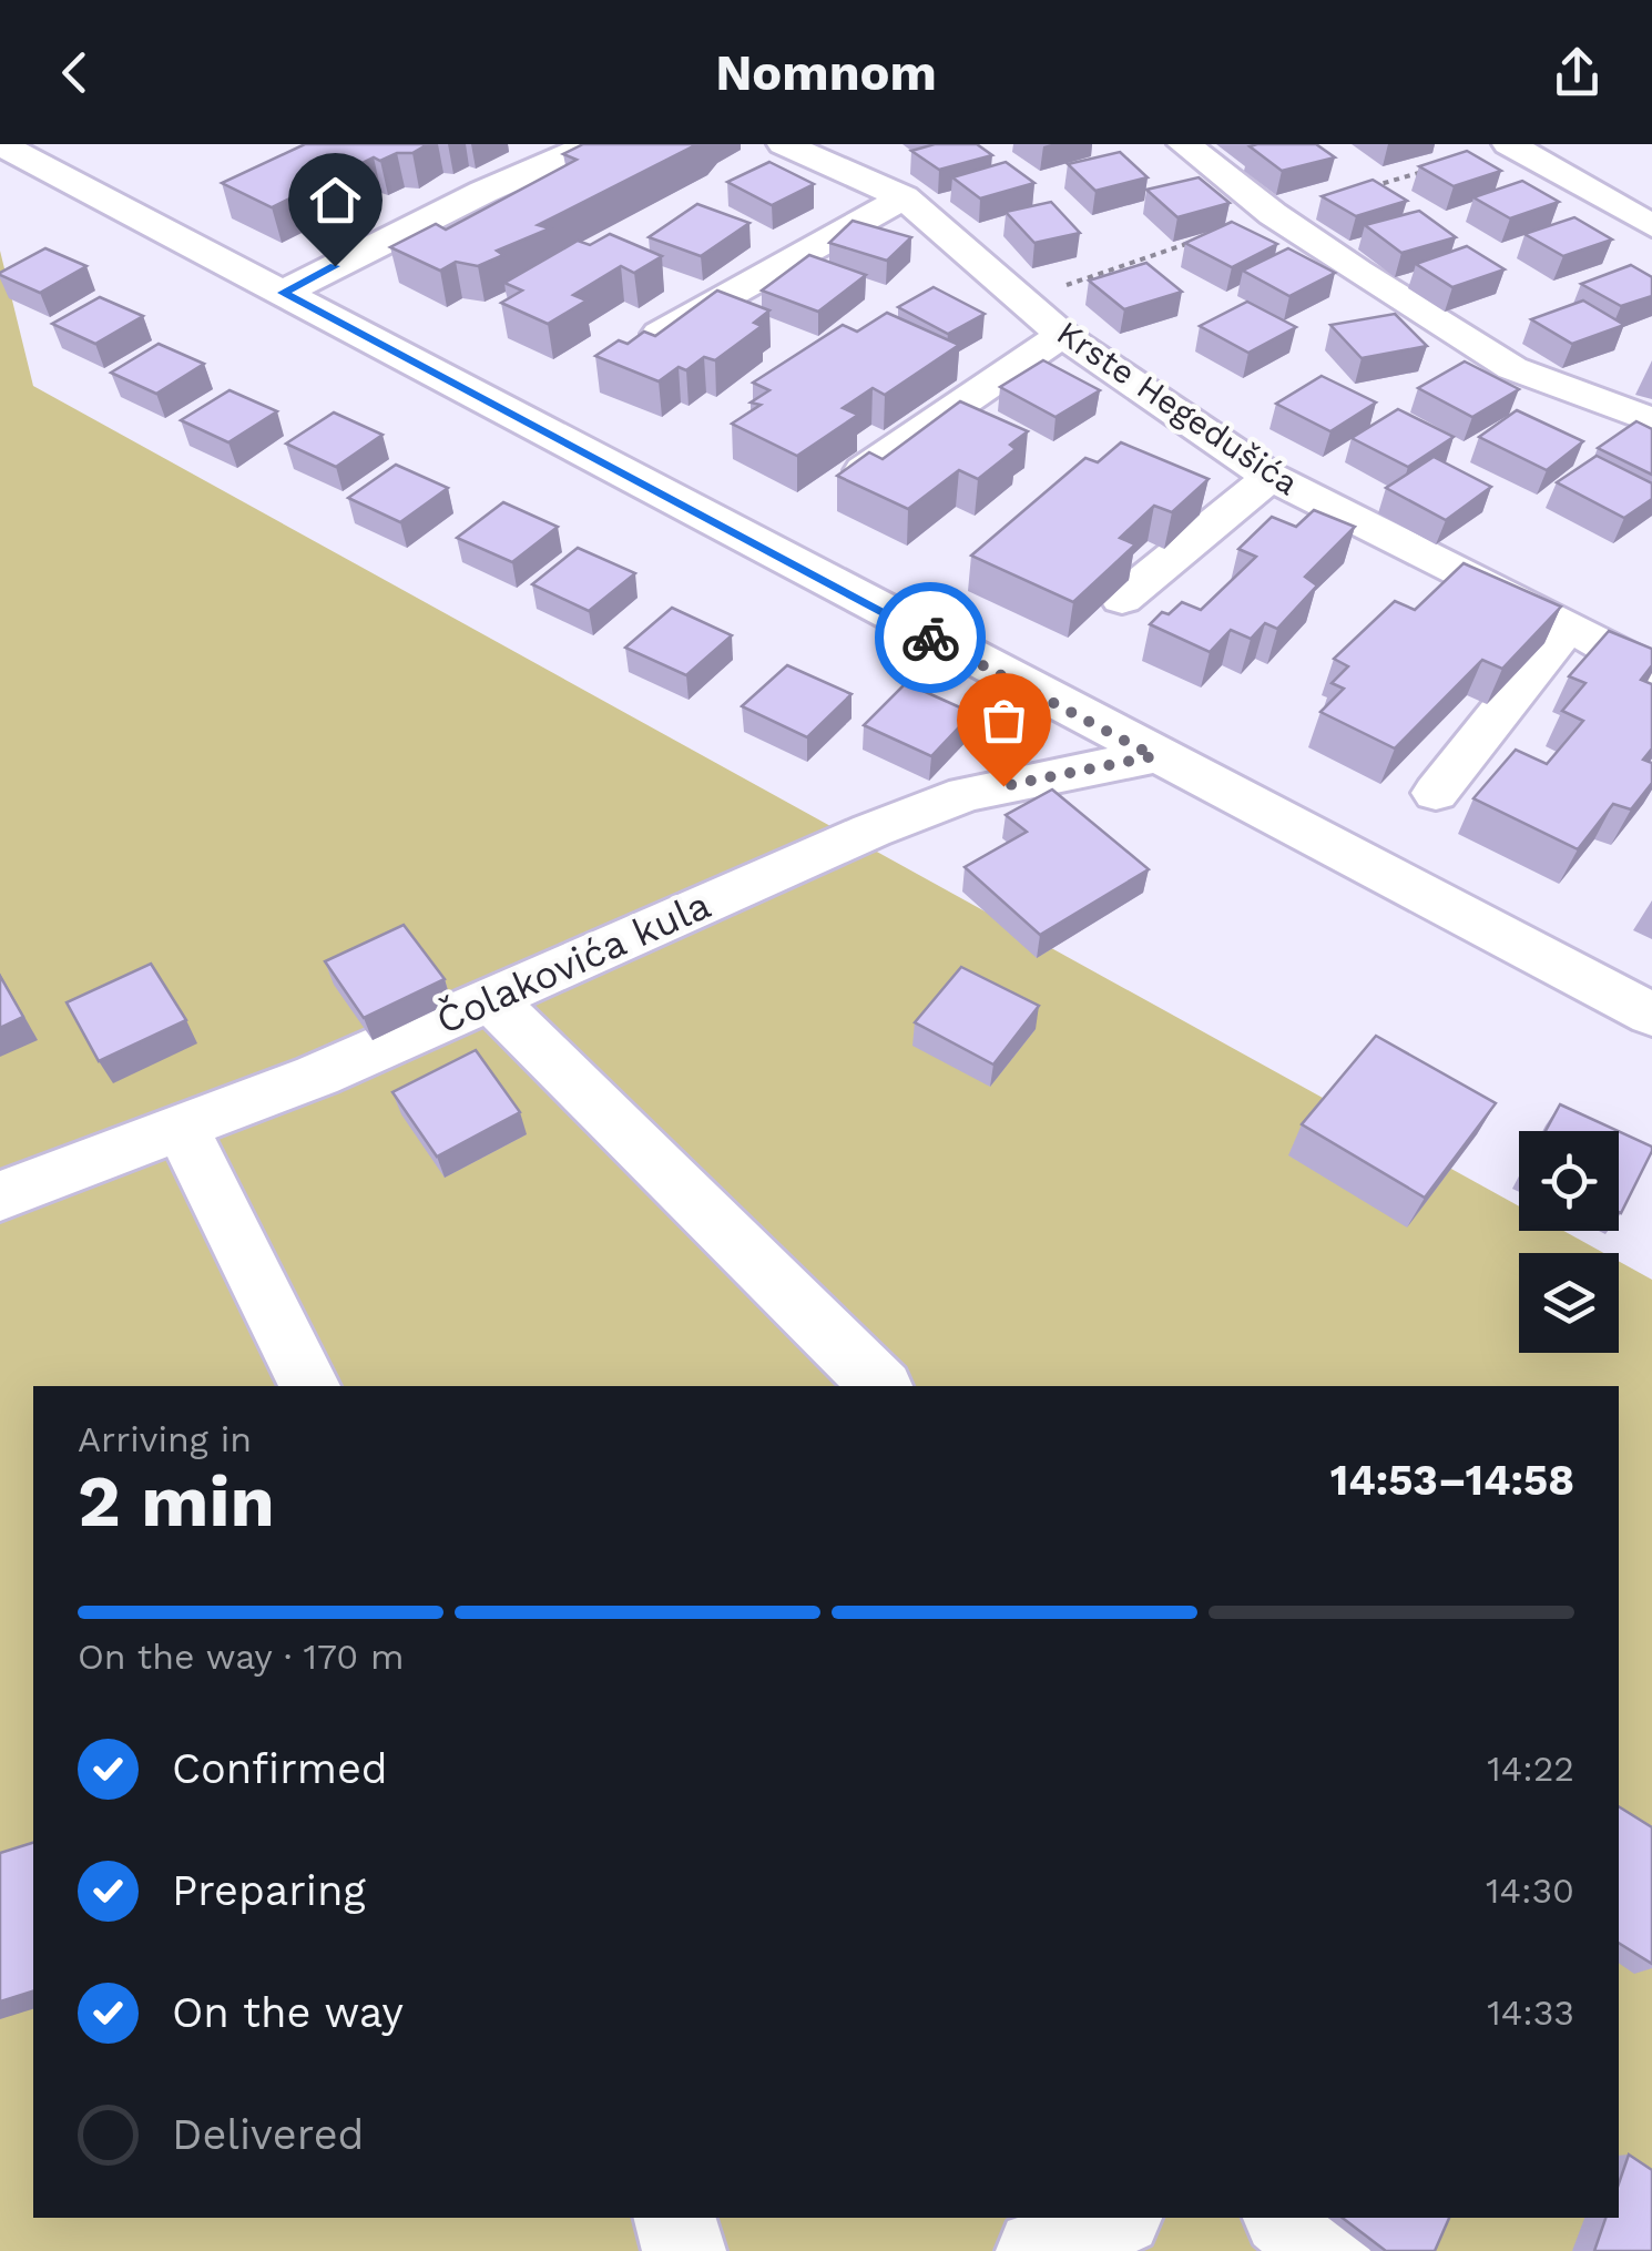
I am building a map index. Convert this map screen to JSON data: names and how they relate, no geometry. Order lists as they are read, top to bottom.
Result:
{
  "streets": {
    "street": ["Krste Hegedušića", "Čolakovića kula"]
  },
  "page": {
    "header": "Nomnom",
    "heading": ["2 min", "Arriving in", "14:53–14:58"],
    "bar": "On the way · 170 m",
    "list": [
      ["Confirmed", "14:22"],
      ["Preparing", "14:30"],
      ["On the way", "14:33"],
      "Delivered"
    ]
  }
}
